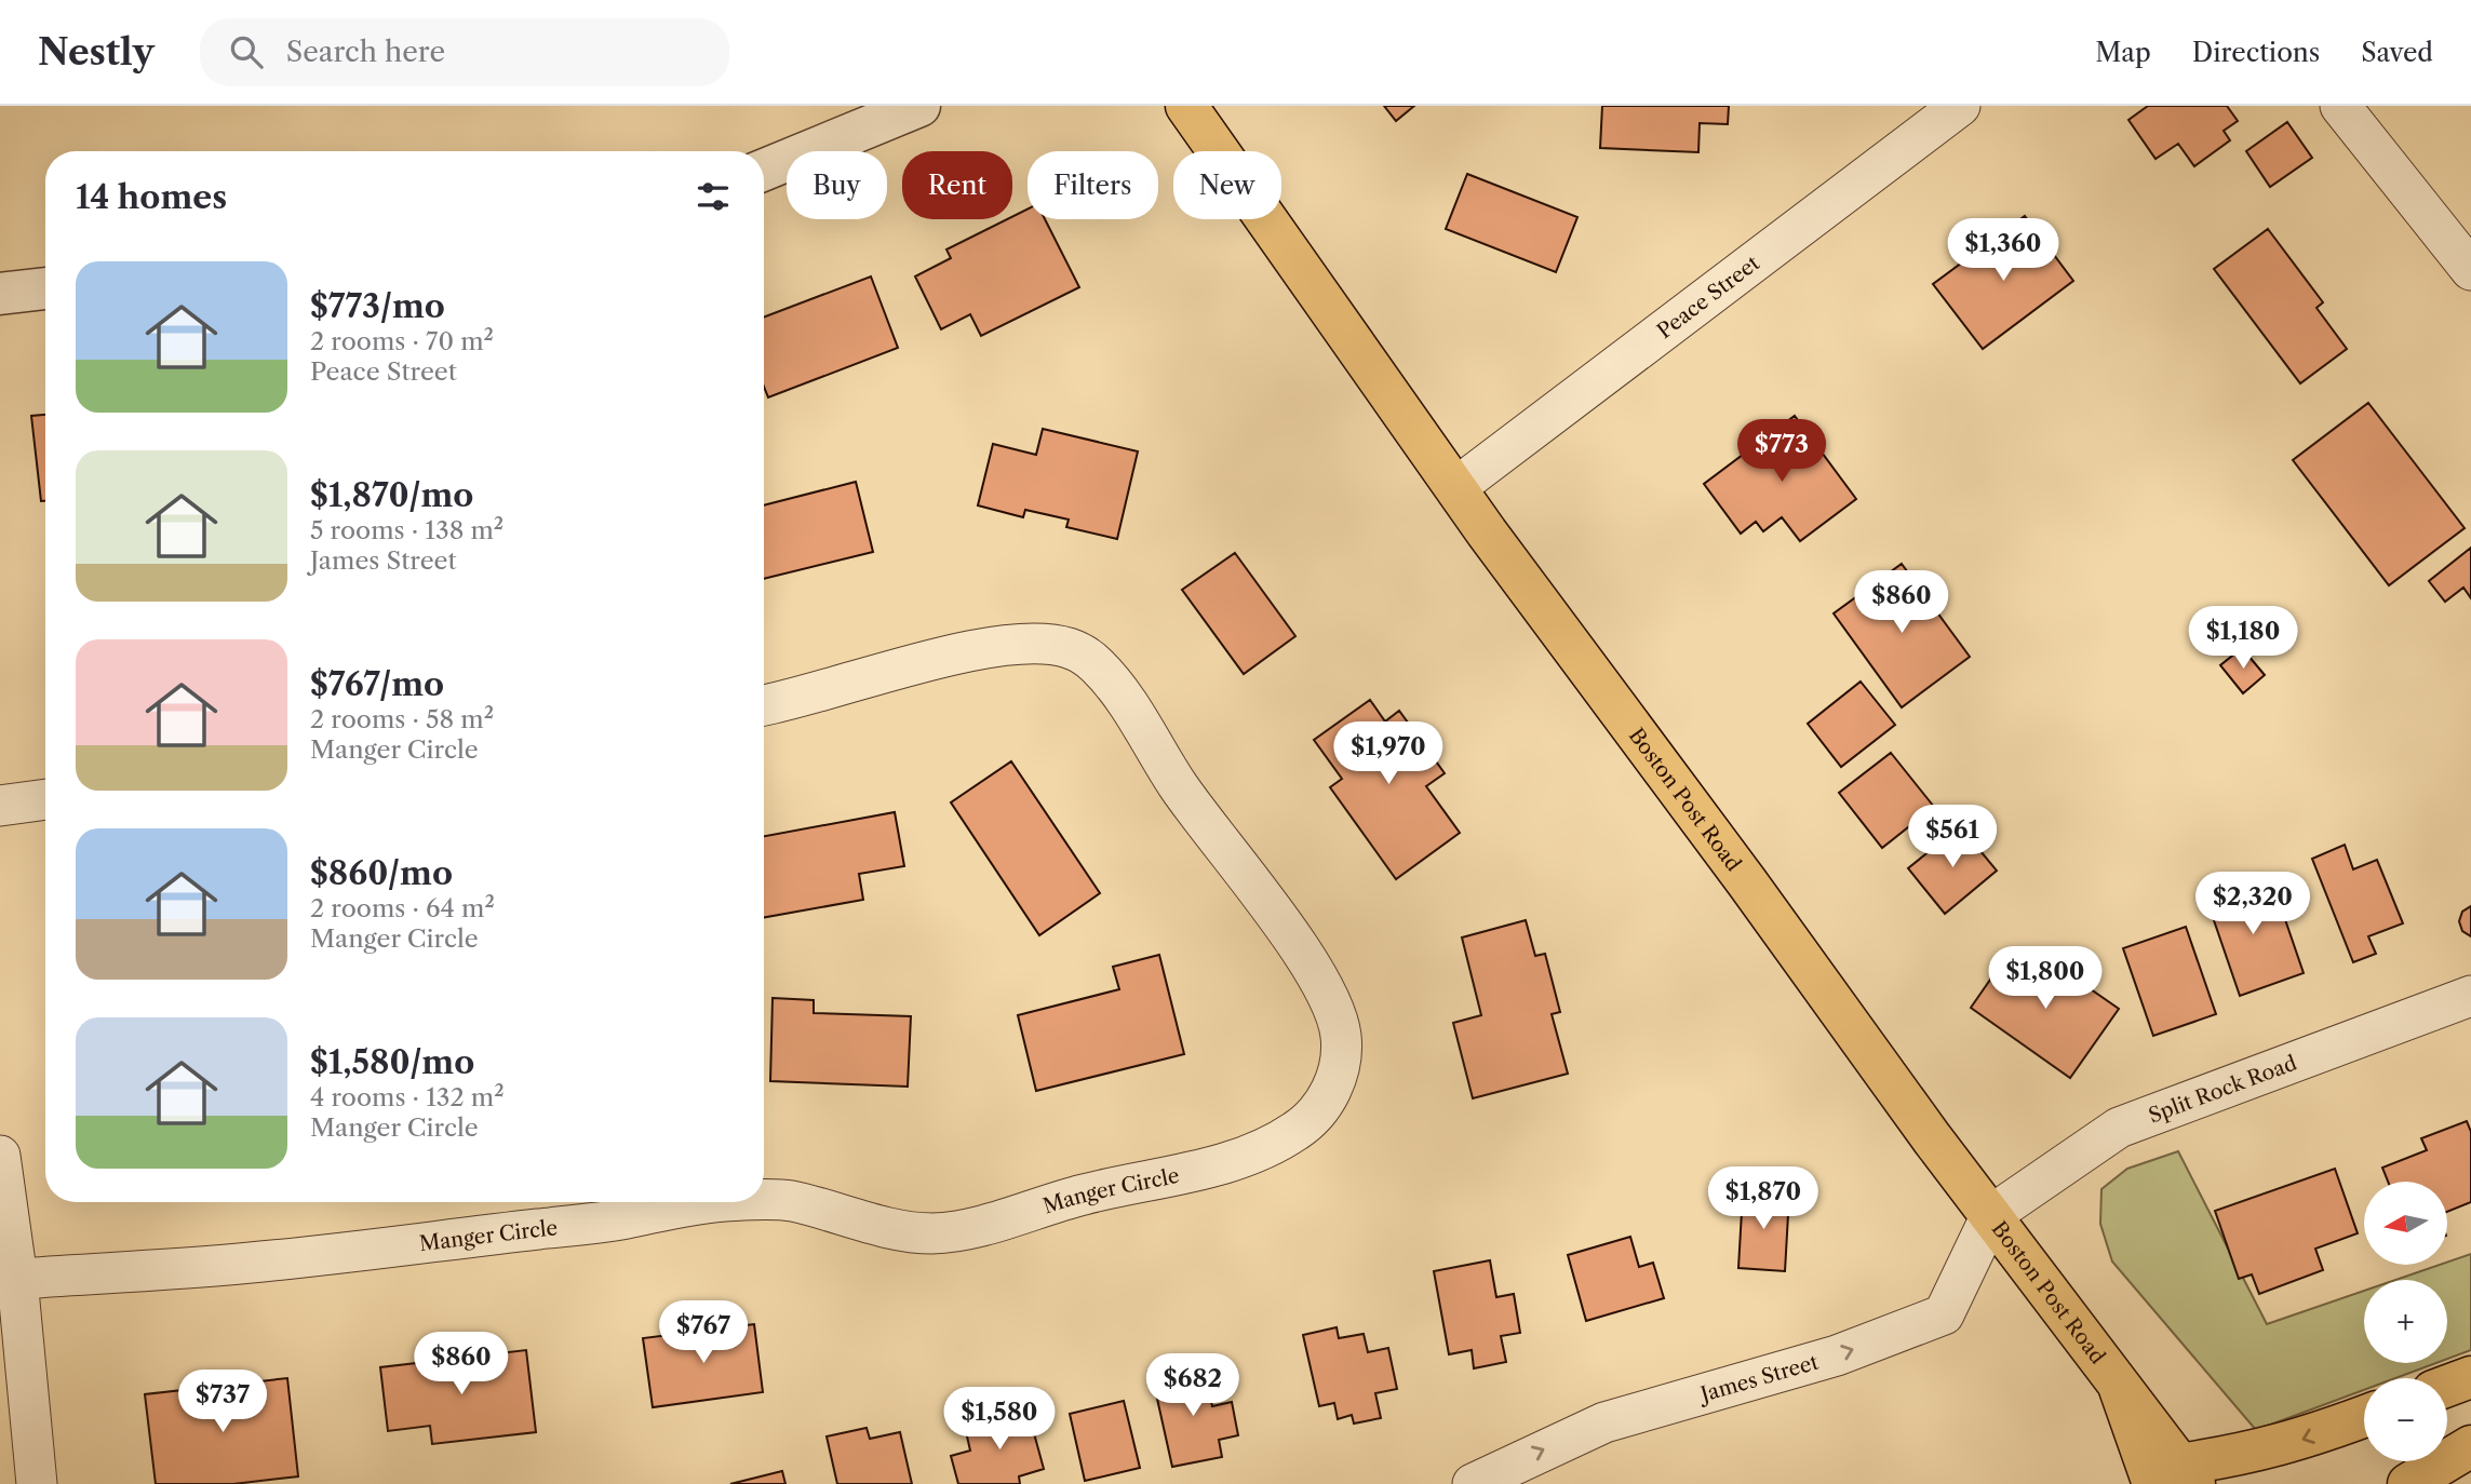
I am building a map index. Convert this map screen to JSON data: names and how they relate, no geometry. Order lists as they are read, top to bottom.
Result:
{
  "streets": {
    "main road": ["Boston Post Road"],
    "street": [
      "Peace Street",
      "Split Rock Road",
      "Manger Circle",
      "James Street"
    ]
  },
  "crossings": [
    ["Peace Street", "Boston Post Road"],
    ["Boston Post Road", "Split Rock Road"],
    ["Boston Post Road", "James Street"],
    ["Split Rock Road", "James Street"]
  ],
  "one_way": ["James Street"],
  "north": "left",
  "page": {
    "header": "Nestly",
    "search": "Search here",
    "nav": ["Map", "Directions", "Saved"],
    "chip": [
      "Buy",
      "Rent",
      "Filters",
      "New"
    ],
    "heading": "14 homes",
    "price": [
      "$1,360",
      "$773",
      "$860",
      "$1,180",
      "$1,970",
      "$561",
      "$2,320",
      "$1,800",
      "$1,870",
      "$767",
      "$860",
      "$682",
      "$737",
      "$1,580"
    ],
    "list": [
      {
        "name": "$773/mo",
        "note": "2 rooms · 70 m² · Peace Street"
      },
      {
        "name": "$1,870/mo",
        "note": "5 rooms · 138 m² · James Street"
      },
      {
        "name": "$767/mo",
        "note": "2 rooms · 58 m² · Manger Circle"
      },
      {
        "name": "$860/mo",
        "note": "2 rooms · 64 m² · Manger Circle"
      },
      {
        "name": "$1,580/mo",
        "note": "4 rooms · 132 m² · Manger Circle"
      }
    ],
    "map_buttons": ["+", "−"]
  }
}
